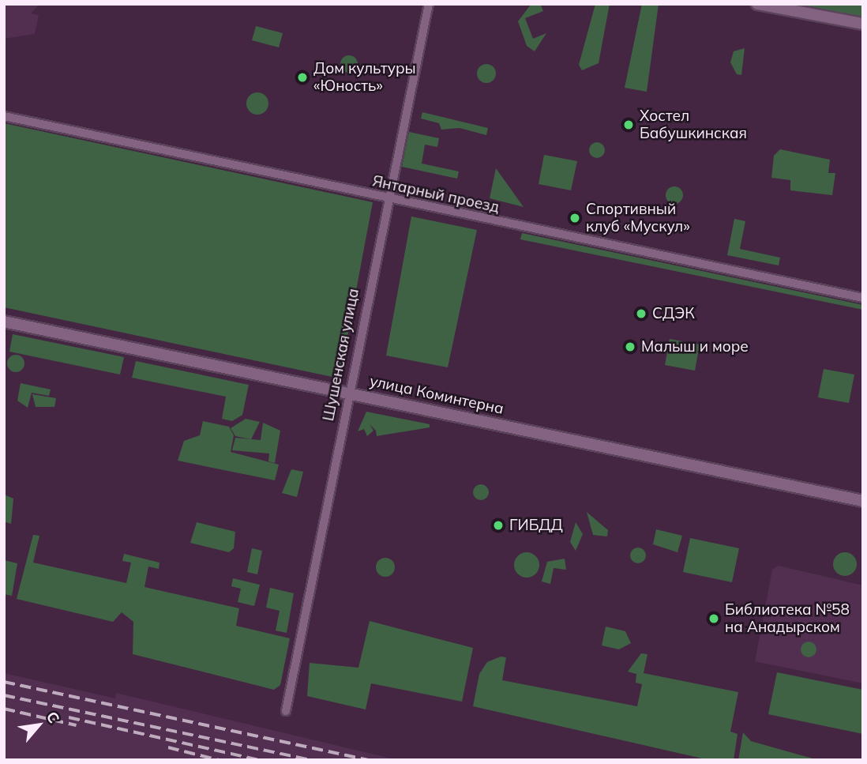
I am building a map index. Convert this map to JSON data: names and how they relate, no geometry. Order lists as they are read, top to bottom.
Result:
{
  "streets": {
    "street": ["Янтарный проезд", "Шушенская улица", "улица Коминтерна"]
  },
  "crossings": [
    ["Янтарный проезд", "Шушенская улица"],
    ["Шушенская улица", "улица Коминтерна"]
  ],
  "places": [
    "Дом культуры «Юность»",
    "Хостел Бабушкинская",
    "Спортивный клуб «Мускул»",
    "СДЭК",
    "Малыш и море",
    "ГИБДД",
    "Библиотека №58 на Анадырском"
  ],
  "north": "top right"
}
